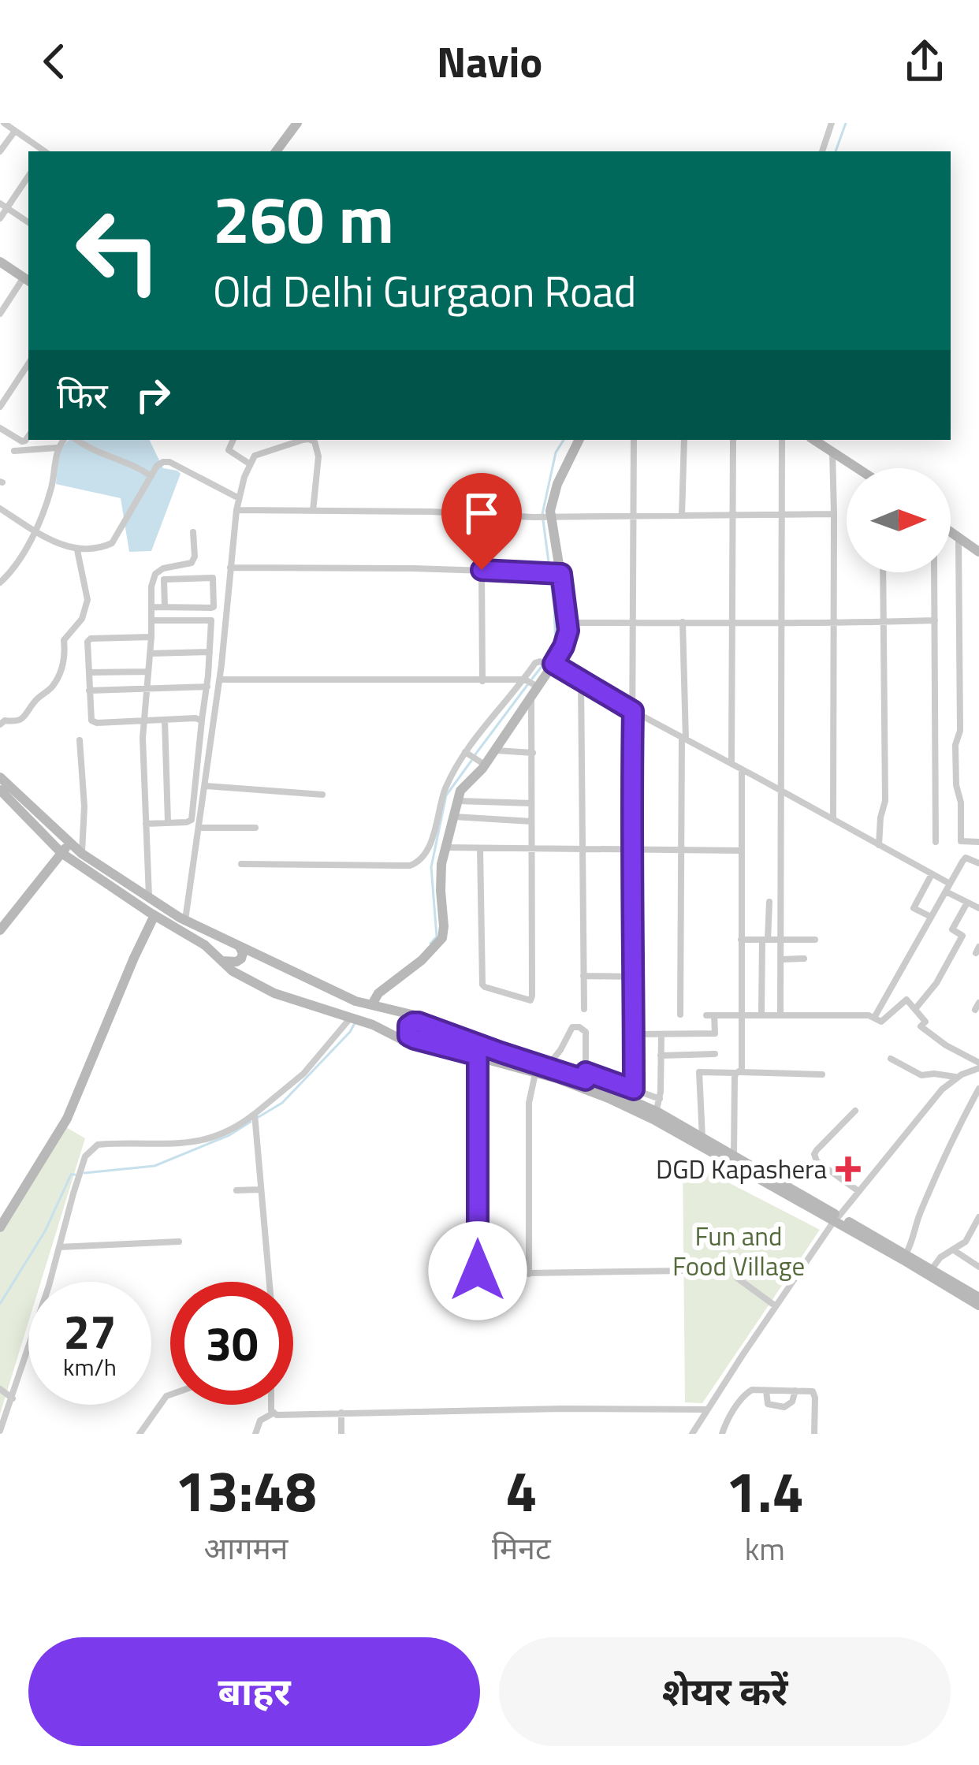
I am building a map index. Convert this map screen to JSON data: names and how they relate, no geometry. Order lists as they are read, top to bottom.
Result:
{
  "parks": ["Fun and Food Village"],
  "places": {
    "health": ["DGD Kapashera"]
  },
  "north": "right",
  "page": {
    "header": "Navio",
    "turn": ["260 m", "Old Delhi Gurgaon Road"],
    "then": "फिर",
    "speed": "27 km/h",
    "limit": "30",
    "eta": [
      "13:48",
      "आगमन",
      "4",
      "मिनट",
      "1.4",
      "km"
    ],
    "buttons": ["बाहर", "शेयर करें"]
  }
}
